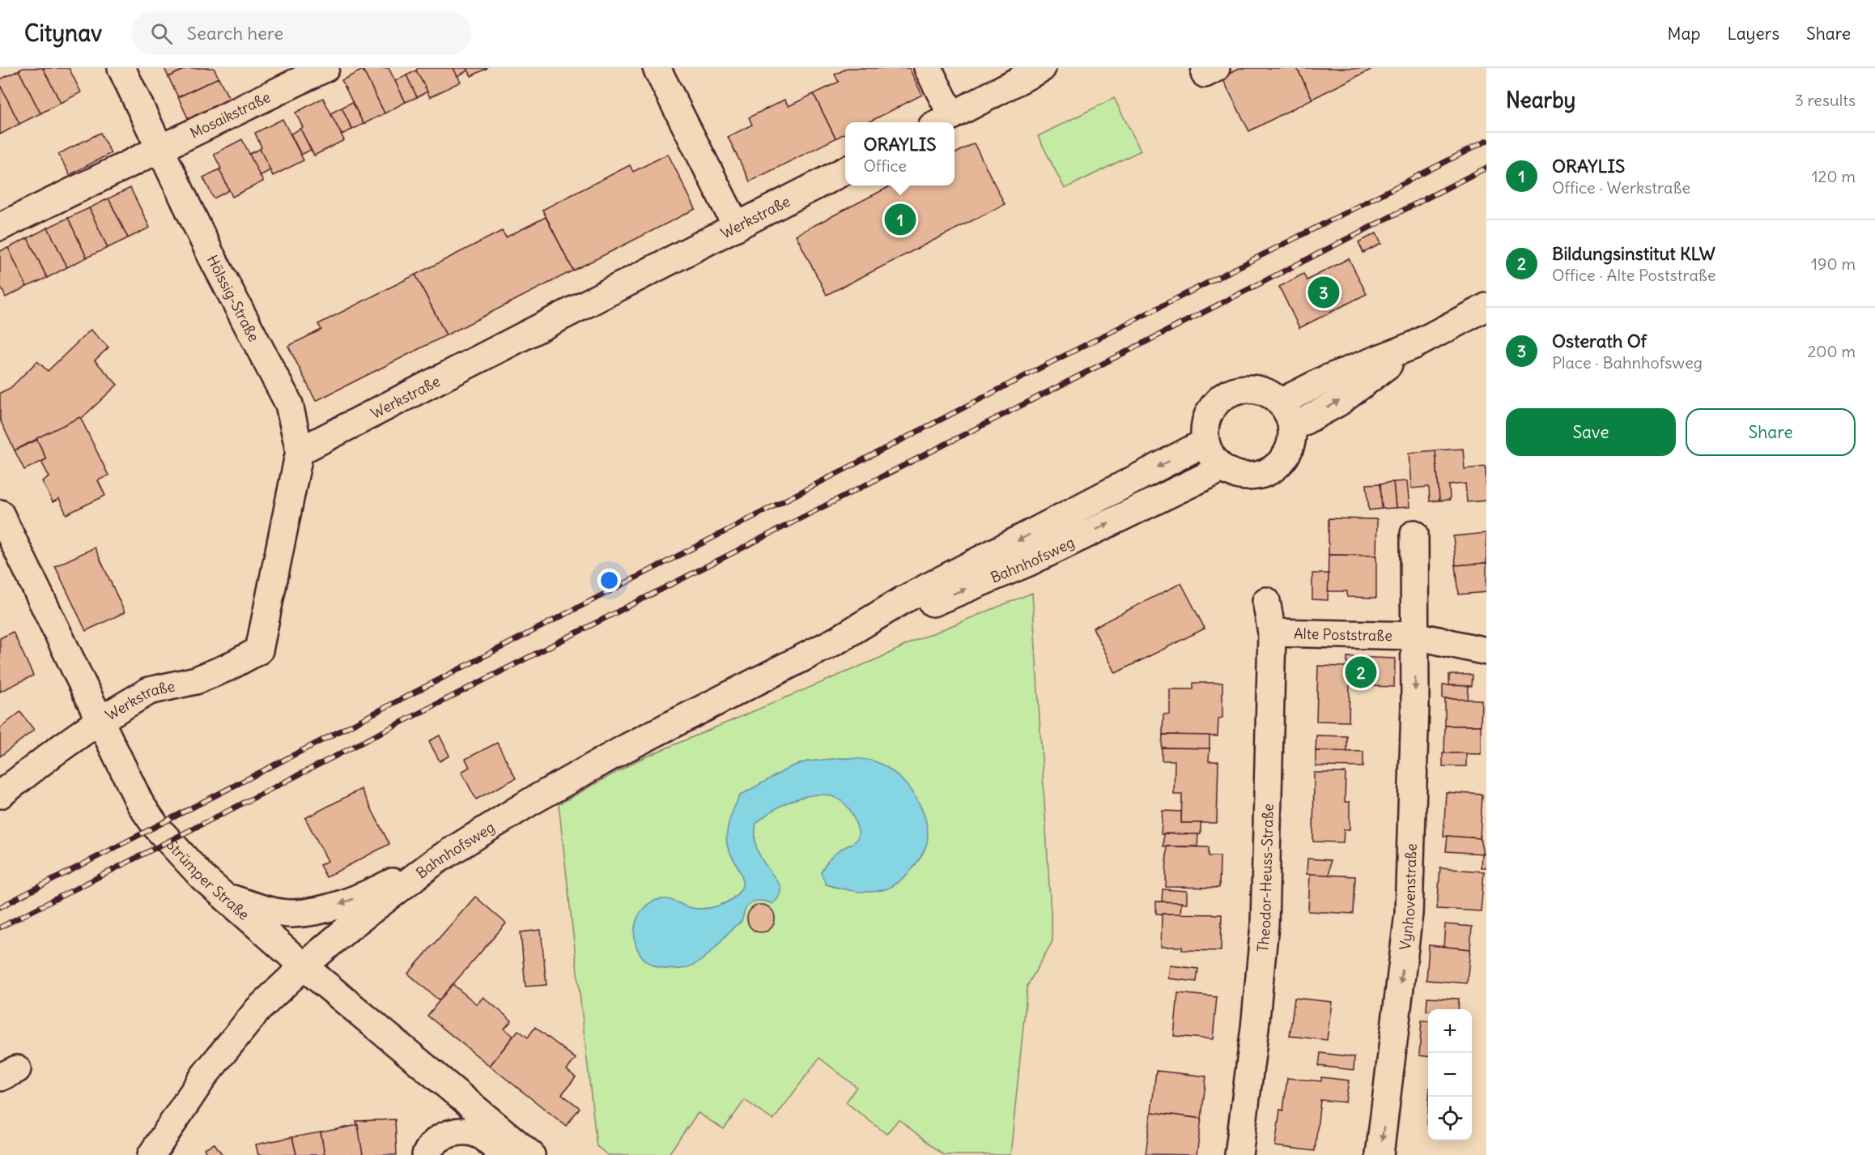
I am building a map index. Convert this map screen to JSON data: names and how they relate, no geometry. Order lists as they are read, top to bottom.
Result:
{
  "streets": {
    "street": [
      "Mosaikstraße",
      "Werkstraße",
      "Hölssig-Straße",
      "Bahnhofsweg",
      "Alte Poststraße",
      "Strümper Straße",
      "Theodor-Heuss-Straße",
      "Vynhovenstraße"
    ]
  },
  "crossings": [
    ["Mosaikstraße", "Hölssig-Straße"],
    ["Werkstraße", "Hölssig-Straße"],
    ["Werkstraße", "Strümper Straße"],
    ["Bahnhofsweg", "Strümper Straße"],
    ["Alte Poststraße", "Theodor-Heuss-Straße"],
    ["Alte Poststraße", "Vynhovenstraße"]
  ],
  "one_way": ["Vynhovenstraße"],
  "page": {
    "header": "Citynav",
    "search": "Search here",
    "nav": ["Map", "Layers", "Share"],
    "heading": ["Nearby", "3 results"],
    "popup": ["ORAYLIS", "Office"],
    "list": [
      {
        "mark": "1",
        "name": "ORAYLIS",
        "note": "Office · Werkstraße",
        "value": "120 m"
      },
      {
        "mark": "2",
        "name": "Bildungsinstitut KLW",
        "note": "Office · Alte Poststraße",
        "value": "190 m"
      },
      {
        "mark": "3",
        "name": "Osterath Of",
        "note": "Place · Bahnhofsweg",
        "value": "200 m"
      }
    ],
    "pins": ["1", "3", "2"],
    "buttons": ["Save", "Share"],
    "map_buttons": ["+", "−"]
  }
}
